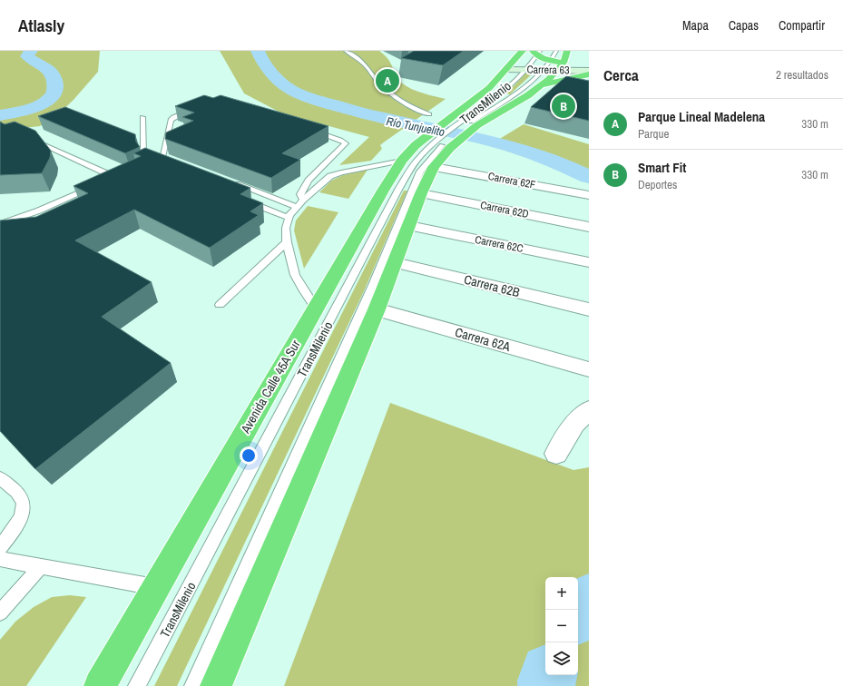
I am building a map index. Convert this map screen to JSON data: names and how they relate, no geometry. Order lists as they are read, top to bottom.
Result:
{
  "streets": {
    "highway": ["Avenida Calle 45A Sur"],
    "street": [
      "Carrera 63",
      "Carrera 62F",
      "Carrera 62D",
      "Carrera 62C",
      "Carrera 62B",
      "Carrera 62A"
    ],
    "lane": ["TransMilenio"]
  },
  "crossings": [
    ["Carrera 63", "TransMilenio"],
    ["Carrera 63", "Avenida Calle 45A Sur"],
    ["TransMilenio", "Avenida Calle 45A Sur"],
    ["Carrera 62F", "Avenida Calle 45A Sur"],
    ["Carrera 62D", "Avenida Calle 45A Sur"],
    ["Carrera 62C", "Avenida Calle 45A Sur"],
    ["Carrera 62B", "Avenida Calle 45A Sur"],
    ["Carrera 62A", "Avenida Calle 45A Sur"]
  ],
  "water": ["Río Tunjuelito"],
  "page": {
    "header": "Atlasly",
    "nav": ["Mapa", "Capas", "Compartir"],
    "heading": ["Cerca", "2 resultados"],
    "pins": ["A", "B"],
    "list": [
      {
        "mark": "A",
        "name": "Parque Lineal Madelena",
        "note": "Parque",
        "value": "330 m"
      },
      {
        "mark": "B",
        "name": "Smart Fit",
        "note": "Deportes",
        "value": "330 m"
      }
    ],
    "map_buttons": ["+", "−"]
  }
}
